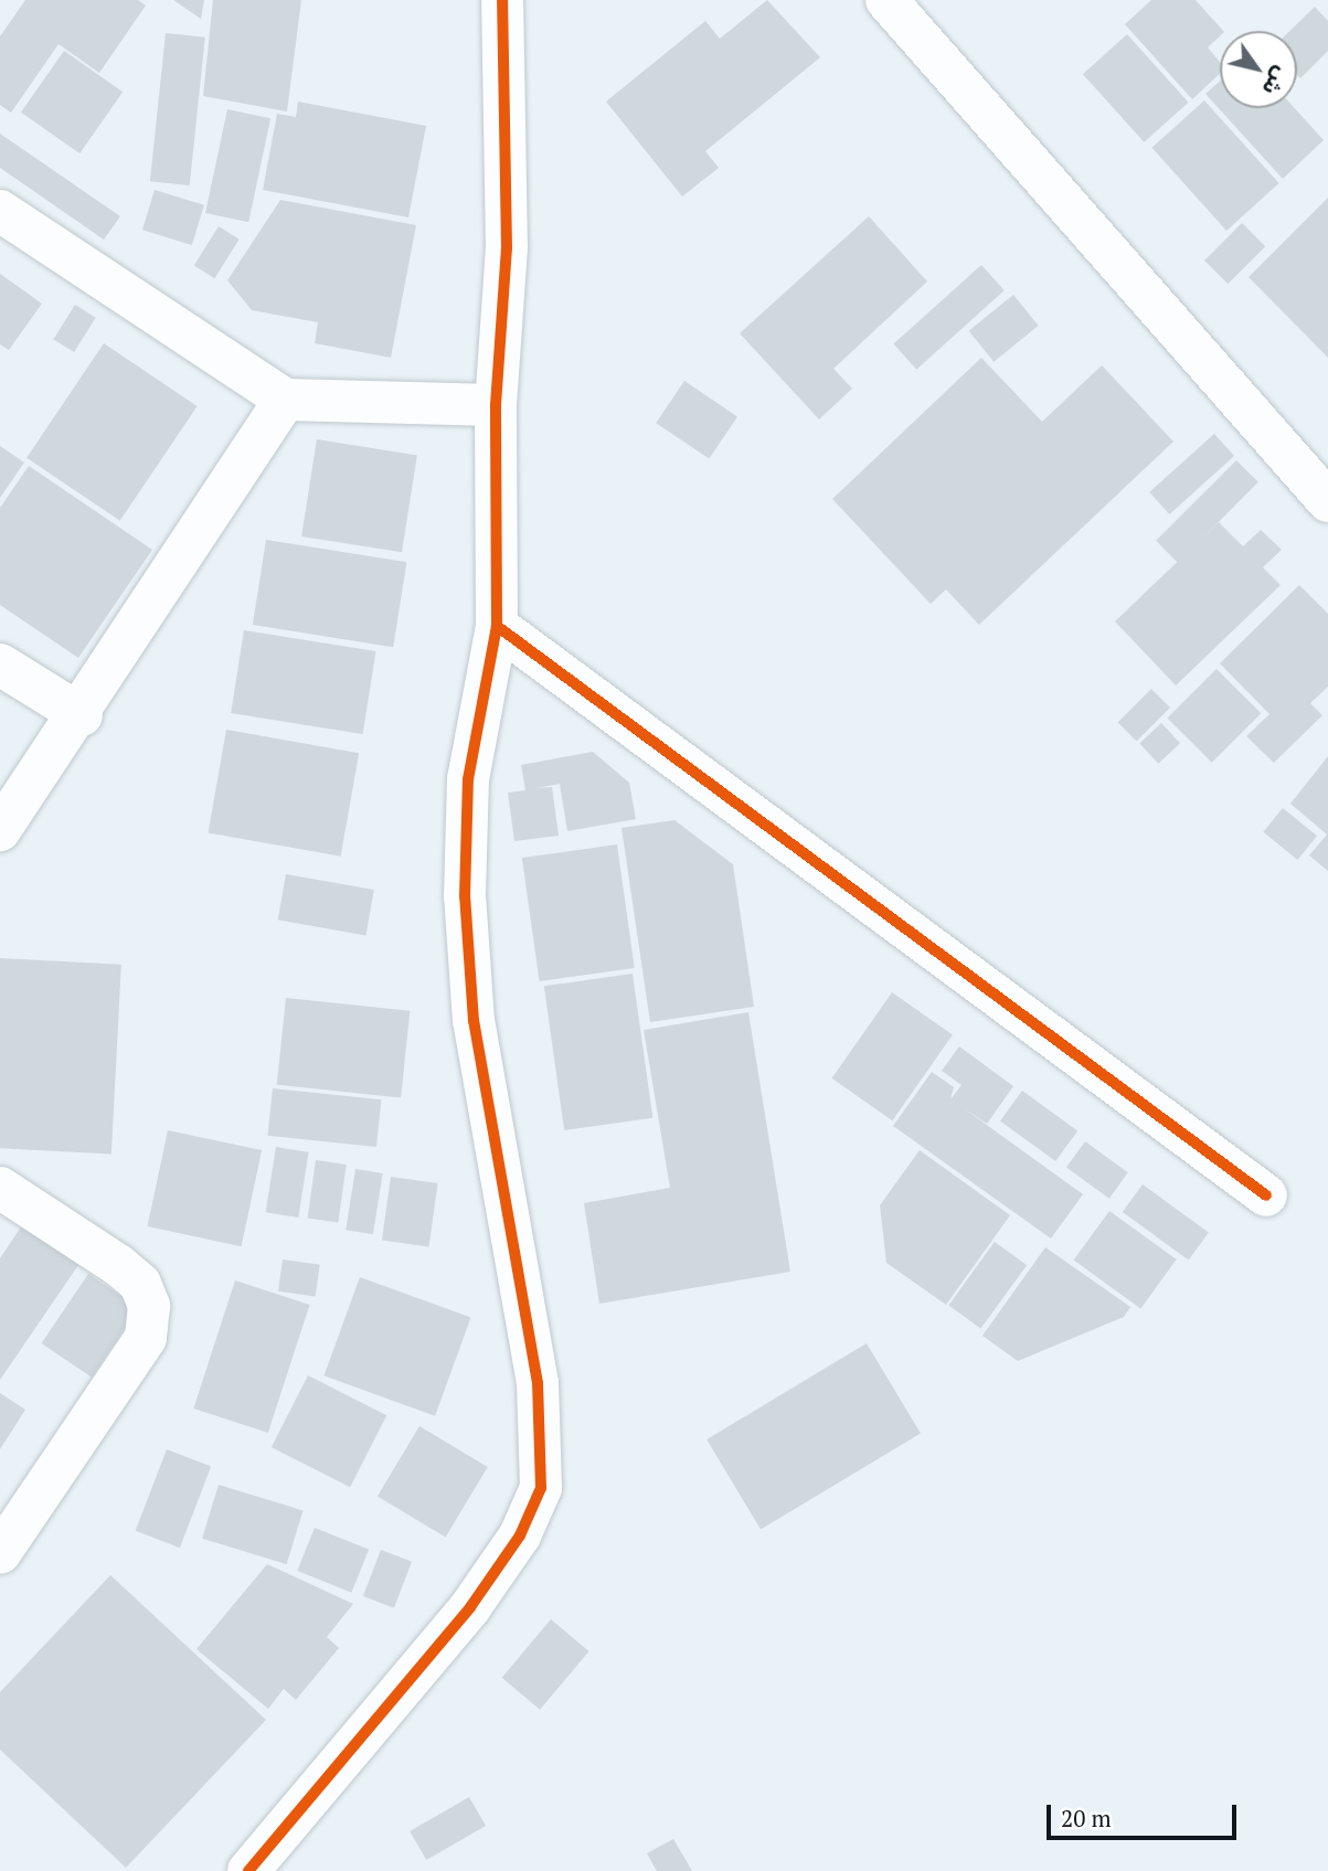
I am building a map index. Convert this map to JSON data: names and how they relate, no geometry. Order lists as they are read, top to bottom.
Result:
{
  "scale_bar": "20 m",
  "north": "bottom right"
}
